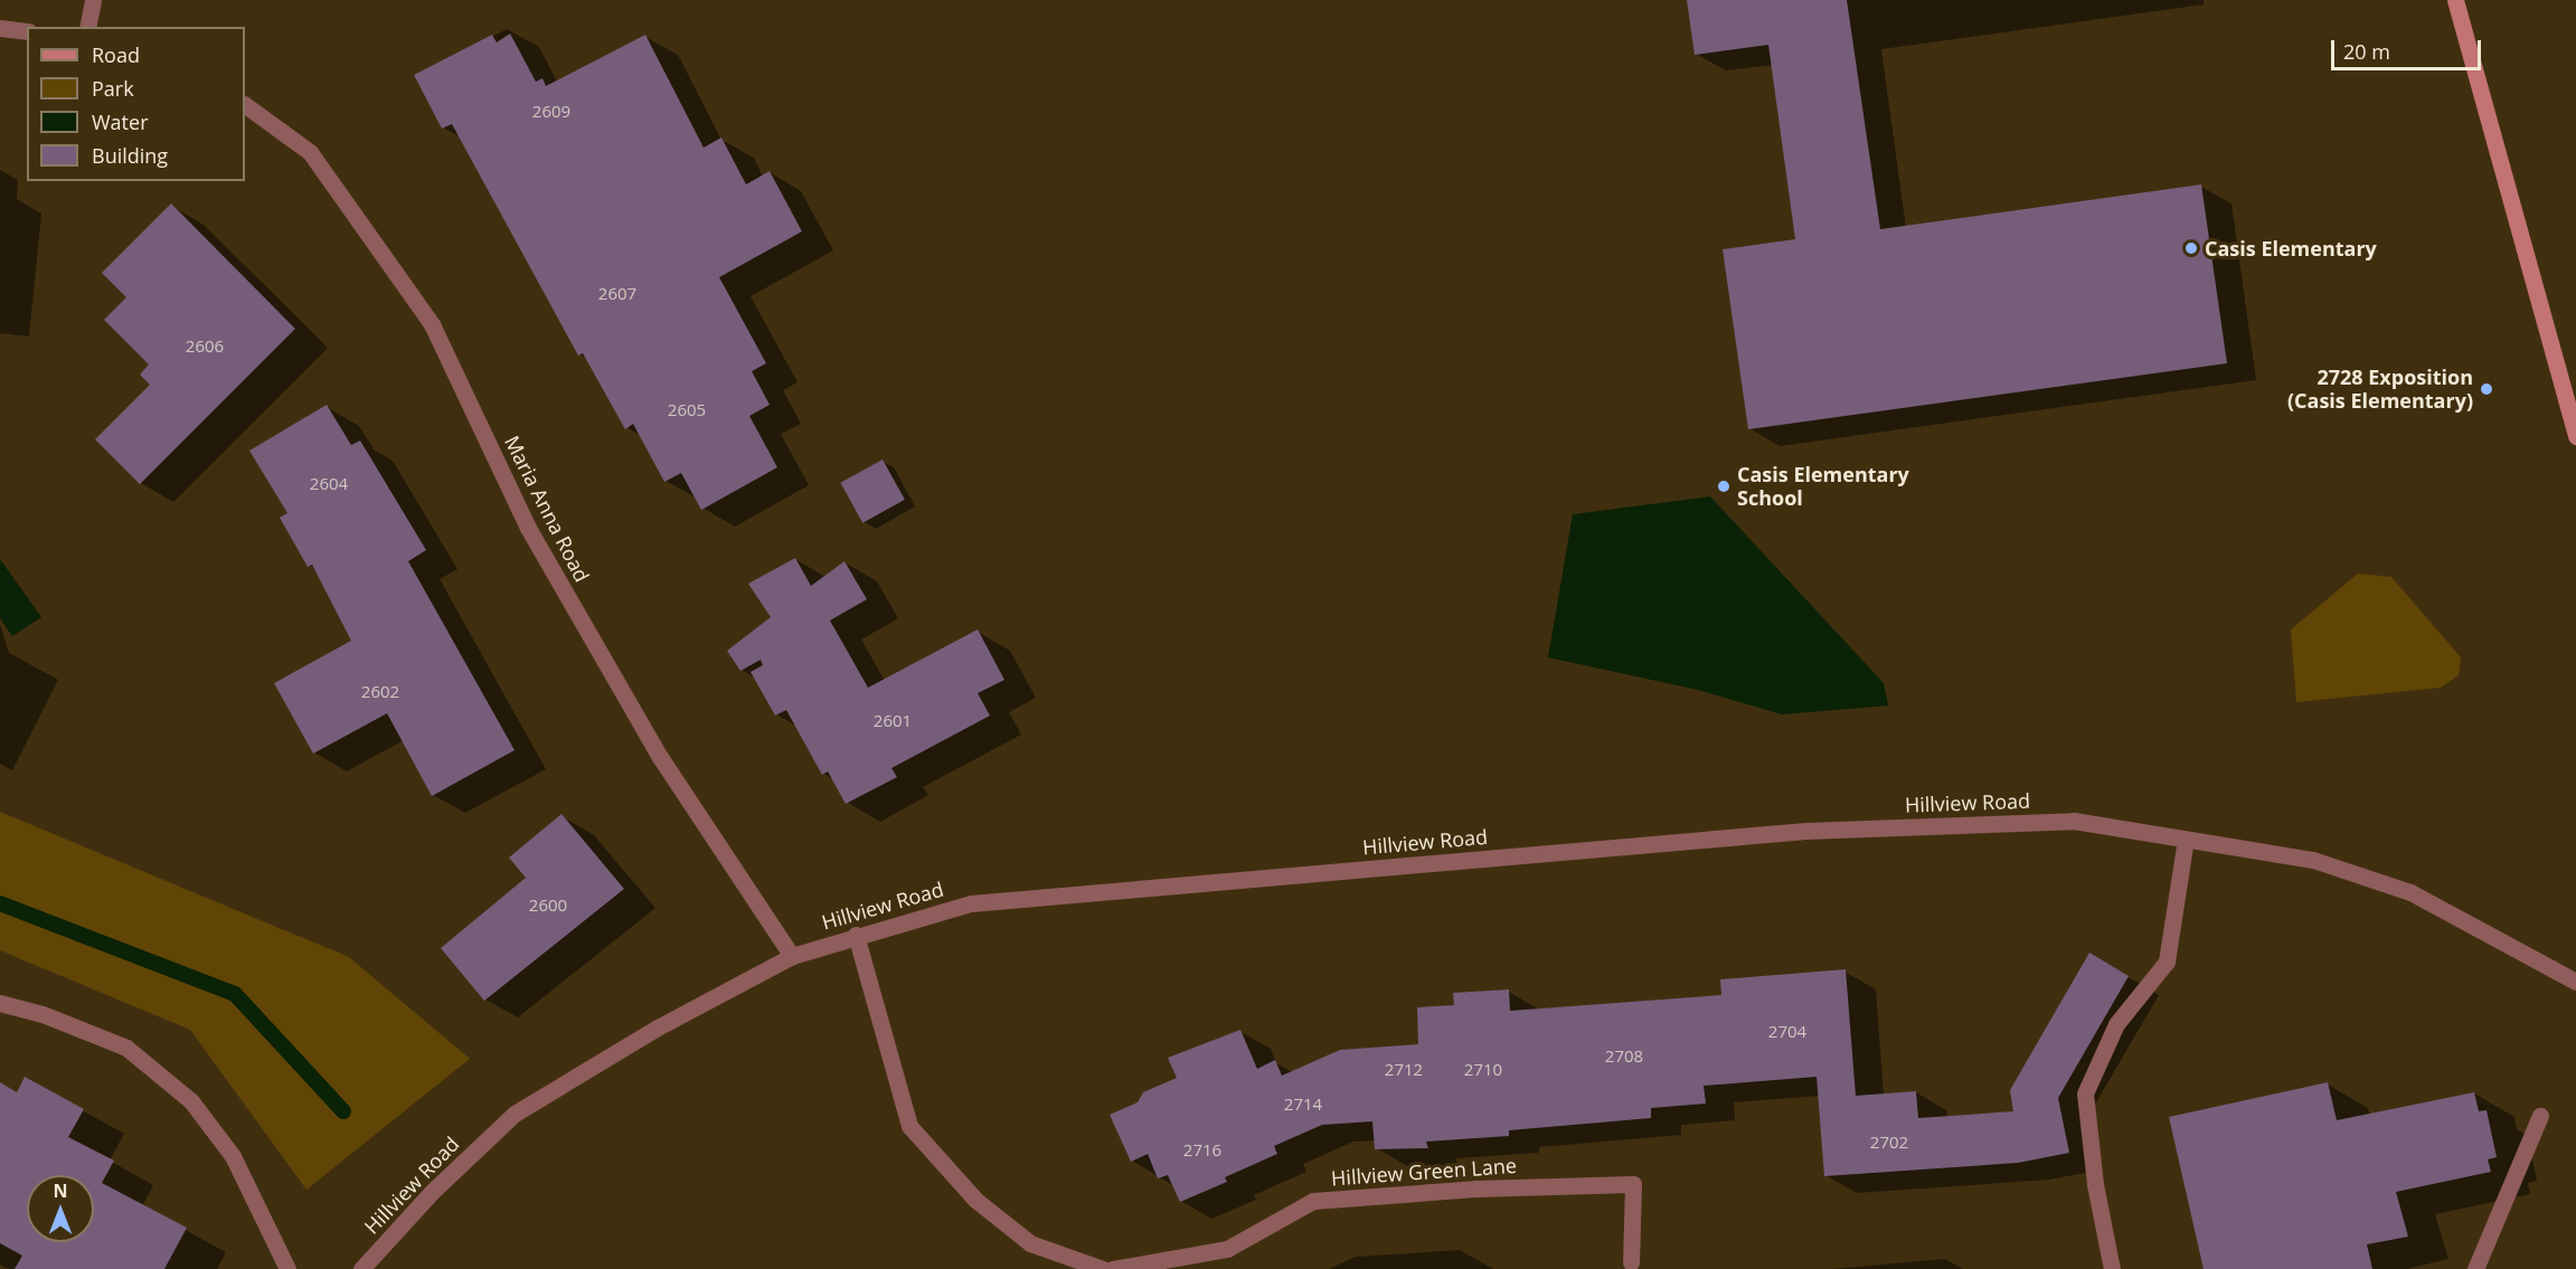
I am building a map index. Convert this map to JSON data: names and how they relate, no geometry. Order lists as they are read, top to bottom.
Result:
{
  "streets": {
    "street": ["Maria Anna Road", "Hillview Road", "Hillview Green Lane"]
  },
  "crossings": [
    ["Maria Anna Road", "Hillview Road"]
  ],
  "places": ["Casis Elementary", "2728 Exposition (Casis Elementary)", "Casis Elementary School"],
  "house_numbers": [
    "2609",
    "2607",
    "2606",
    "2605",
    "2604",
    "2602",
    "2601",
    "2600",
    "2704",
    "2708",
    "2712",
    "2710",
    "2714",
    "2702",
    "2716"
  ],
  "legend": [
    "Road",
    "Park",
    "Water",
    "Building"
  ],
  "scale_bar": "20 m",
  "north": "top"
}
